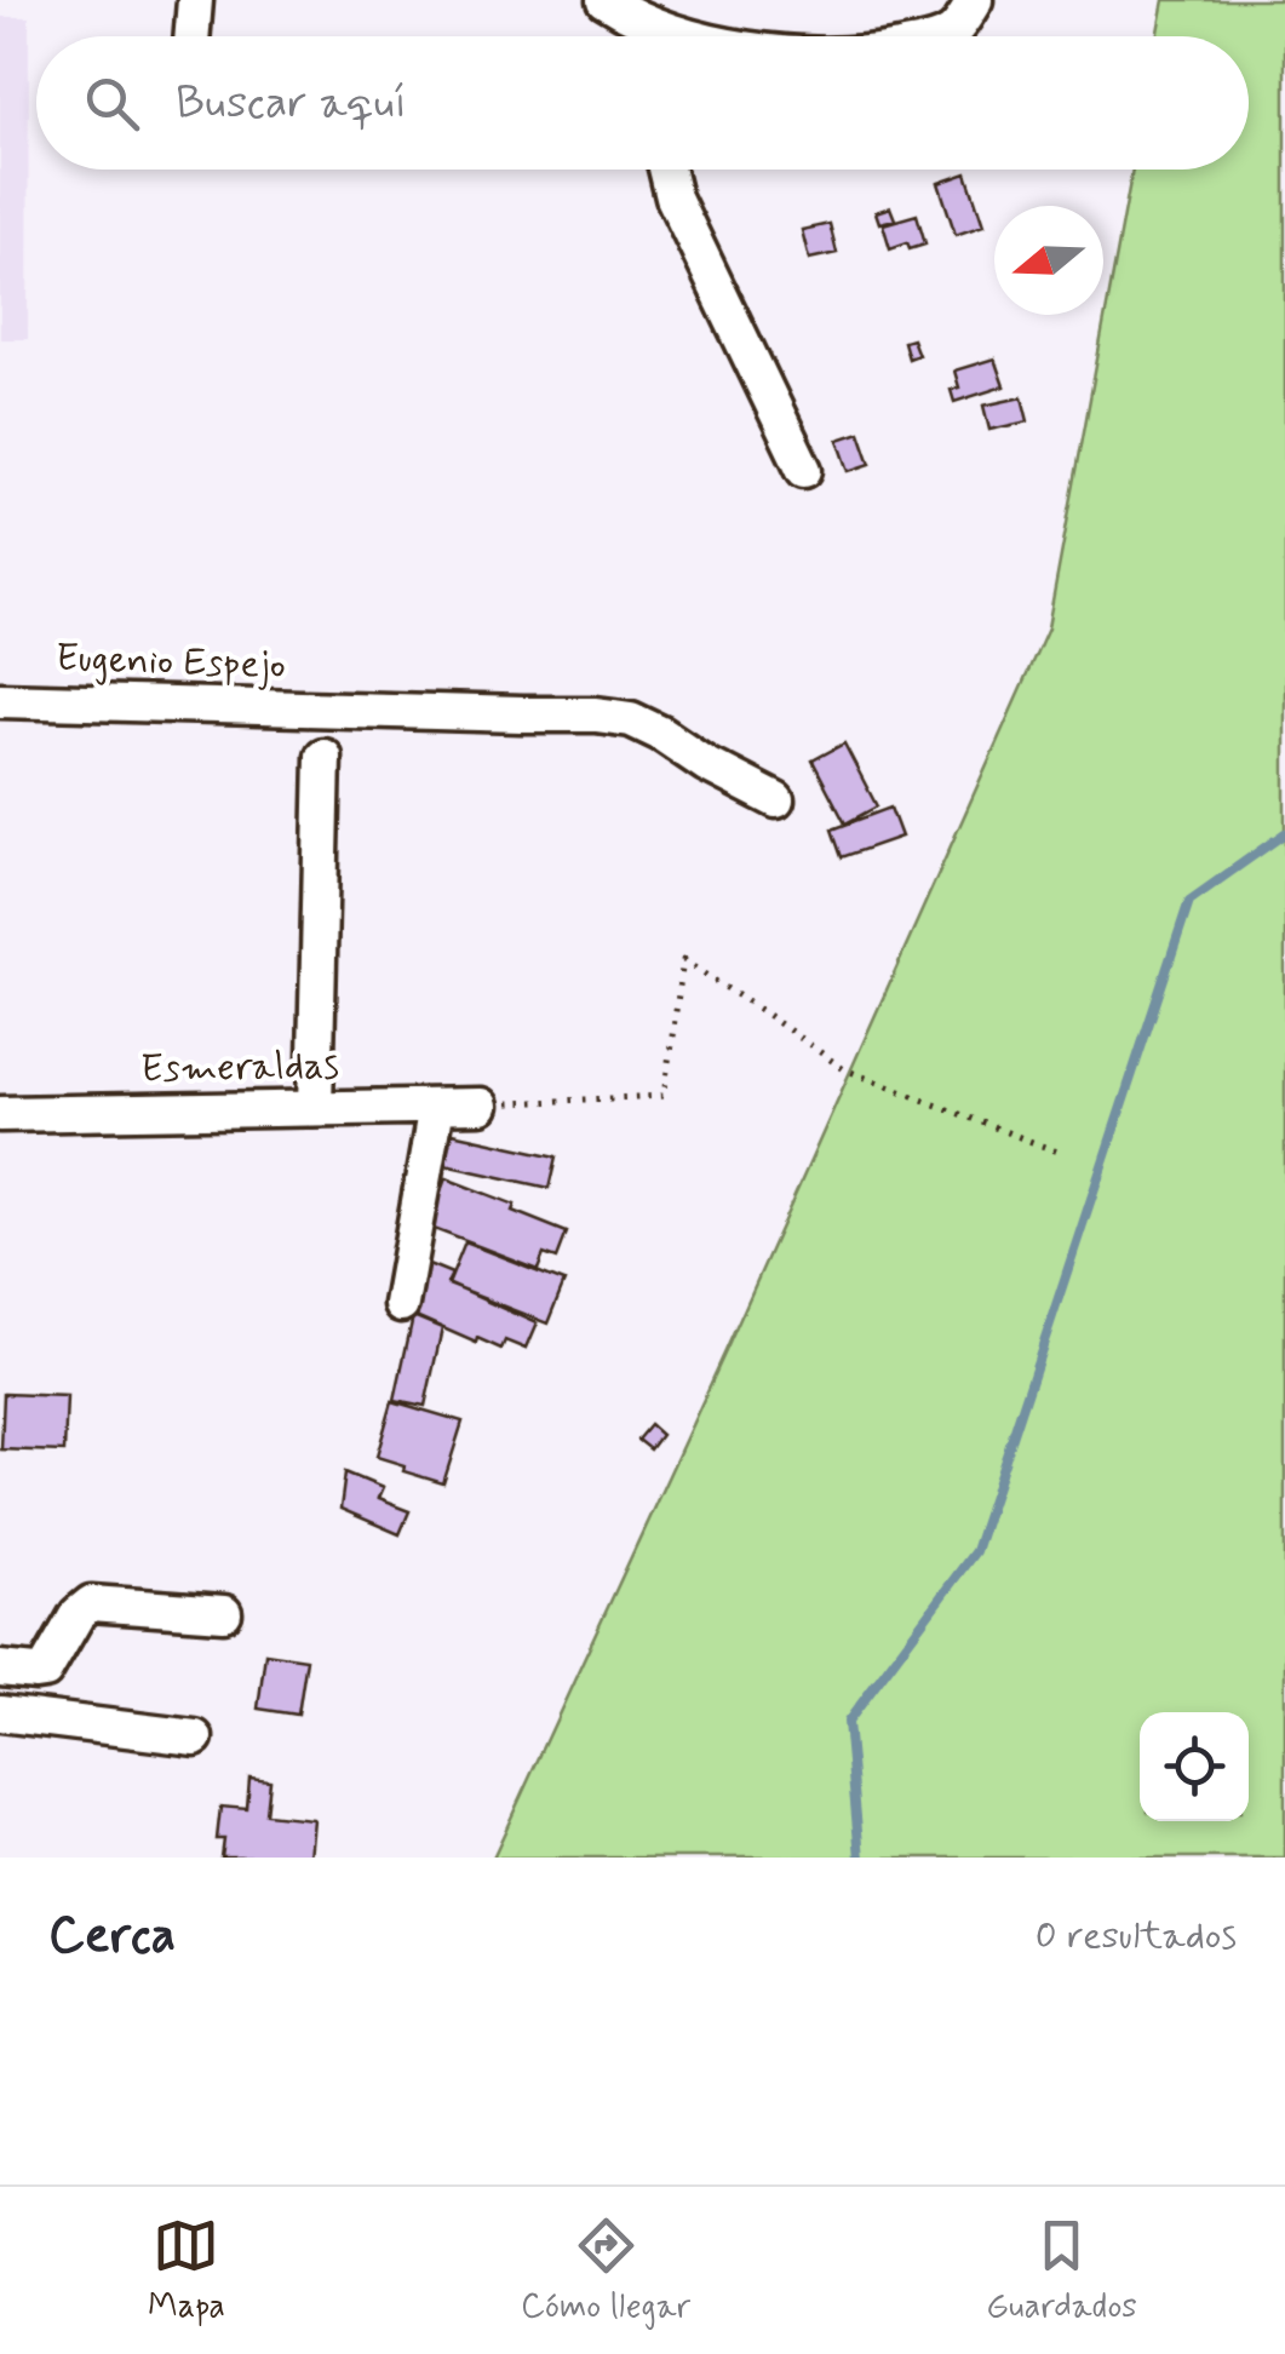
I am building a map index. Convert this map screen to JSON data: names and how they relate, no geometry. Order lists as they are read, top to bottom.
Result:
{
  "streets": {
    "street": ["Eugenio Espejo", "Esmeraldas"]
  },
  "north": "left",
  "page": {
    "search": "Buscar aquí",
    "heading": ["Cerca", "0 resultados"],
    "nav": ["Mapa", "Cómo llegar", "Guardados"]
  }
}
